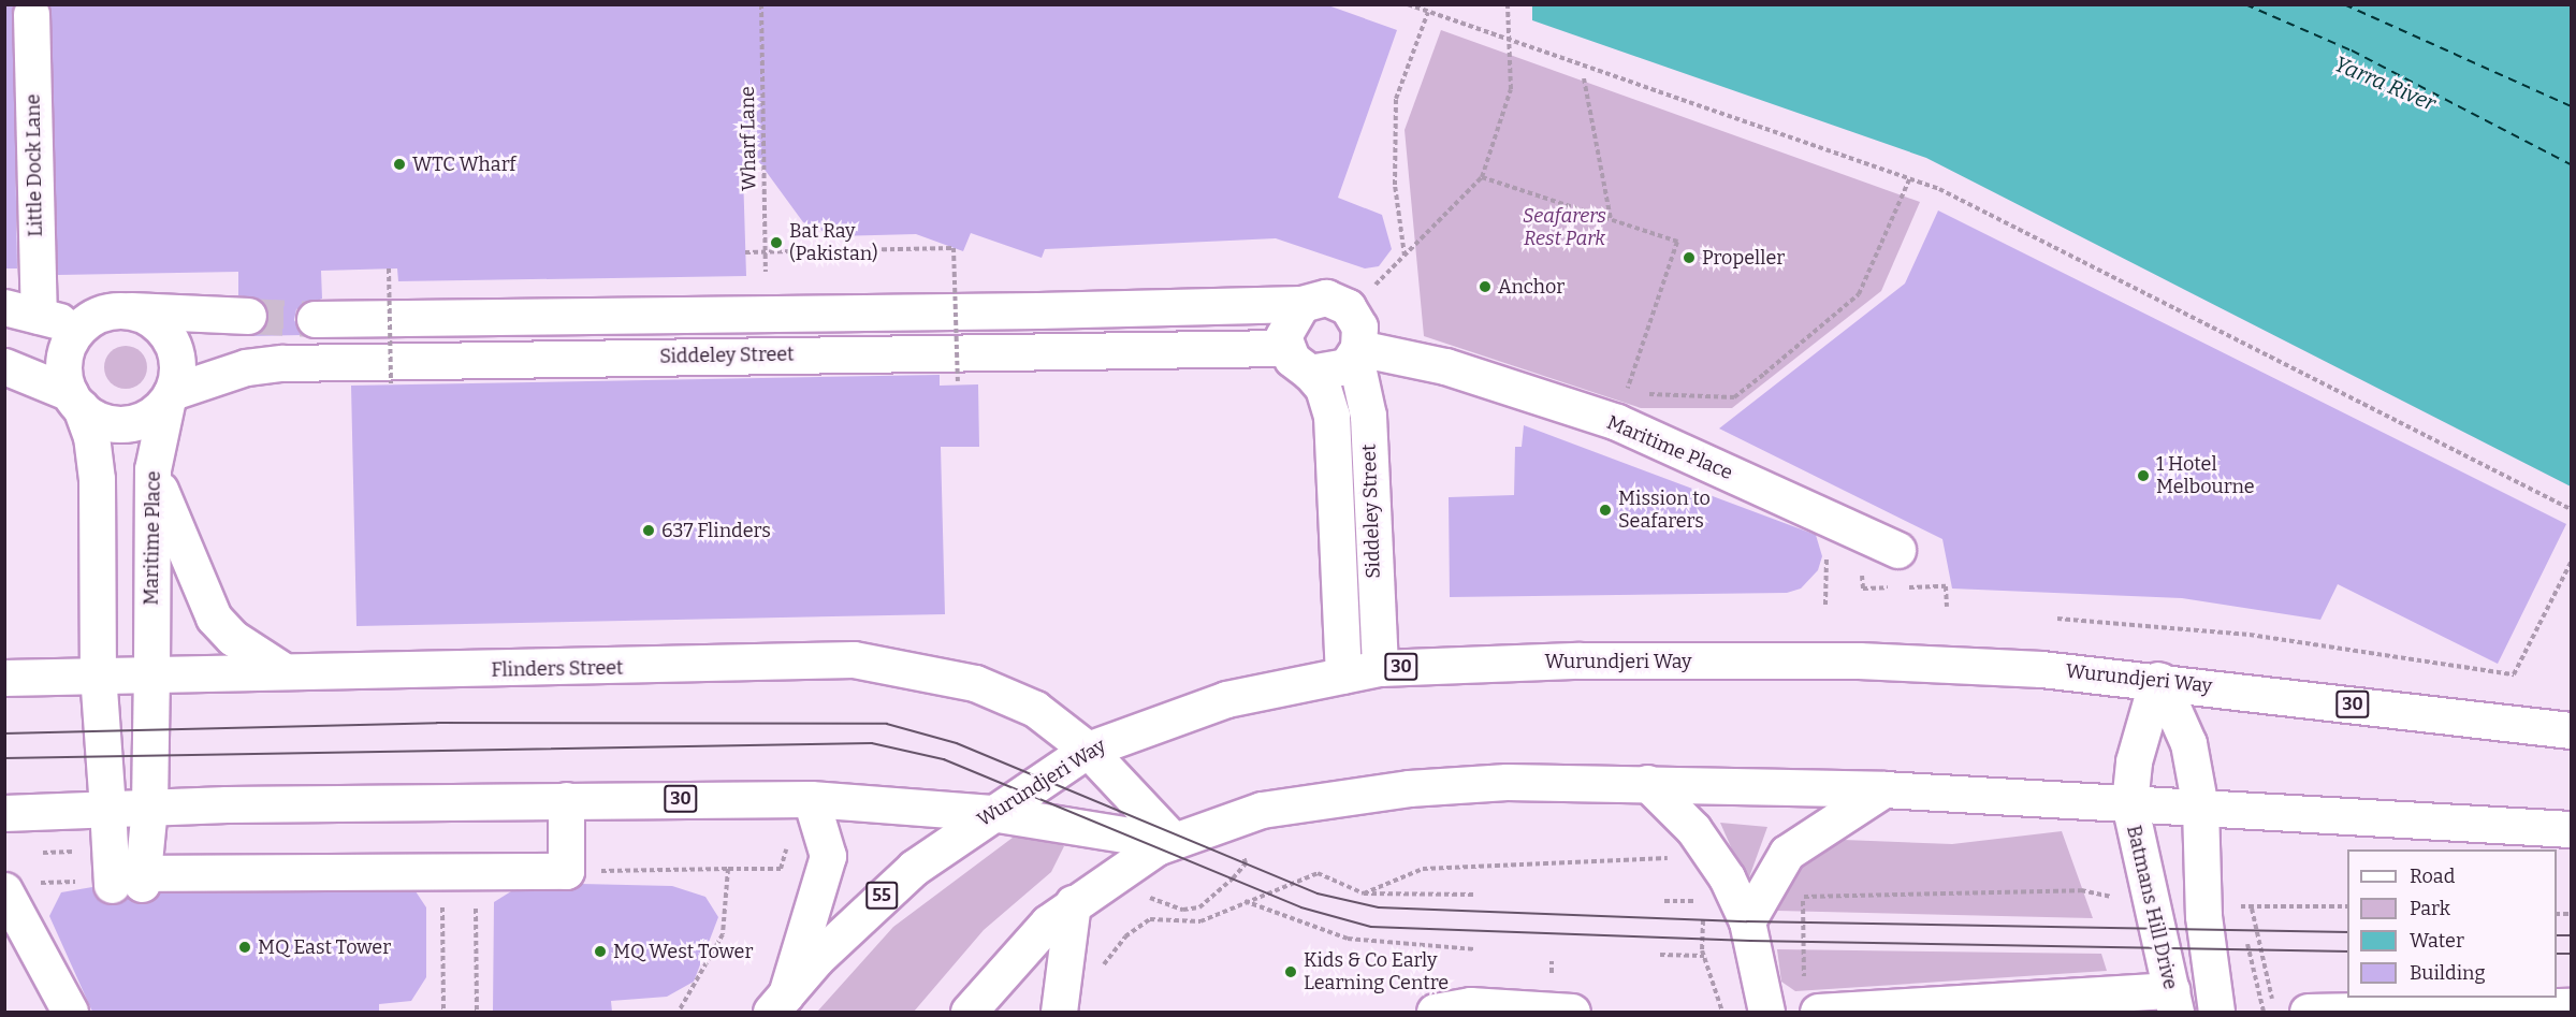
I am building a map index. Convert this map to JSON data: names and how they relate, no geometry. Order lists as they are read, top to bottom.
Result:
{
  "streets": {
    "main road": [
      "Little Dock Lane",
      "Siddeley Street",
      "Maritime Place",
      "Wurundjeri Way",
      "30",
      "Flinders Street",
      "55",
      "Batmans Hill Drive"
    ],
    "path": ["Wharf Lane"]
  },
  "crossings": [
    ["Siddeley Street", "Maritime Place"],
    ["Siddeley Street", "Wurundjeri Way"],
    ["Maritime Place", "30"],
    ["Maritime Place", "Flinders Street"],
    ["Wurundjeri Way", "30"],
    ["Wurundjeri Way", "Flinders Street"],
    ["Wurundjeri Way", "Batmans Hill Drive"],
    ["30", "Flinders Street"],
    ["30", "Batmans Hill Drive"]
  ],
  "water": ["Yarra River"],
  "parks": ["Seafarers Rest Park"],
  "places": [
    "WTC Wharf",
    "Bat Ray (Pakistan)",
    "Propeller",
    "Anchor",
    "1 Hotel Melbourne",
    "Mission to Seafarers",
    "637 Flinders",
    "MQ East Tower",
    "MQ West Tower",
    "Kids & Co Early Learning Centre"
  ],
  "legend": [
    "Road",
    "Park",
    "Water",
    "Building"
  ]
}
